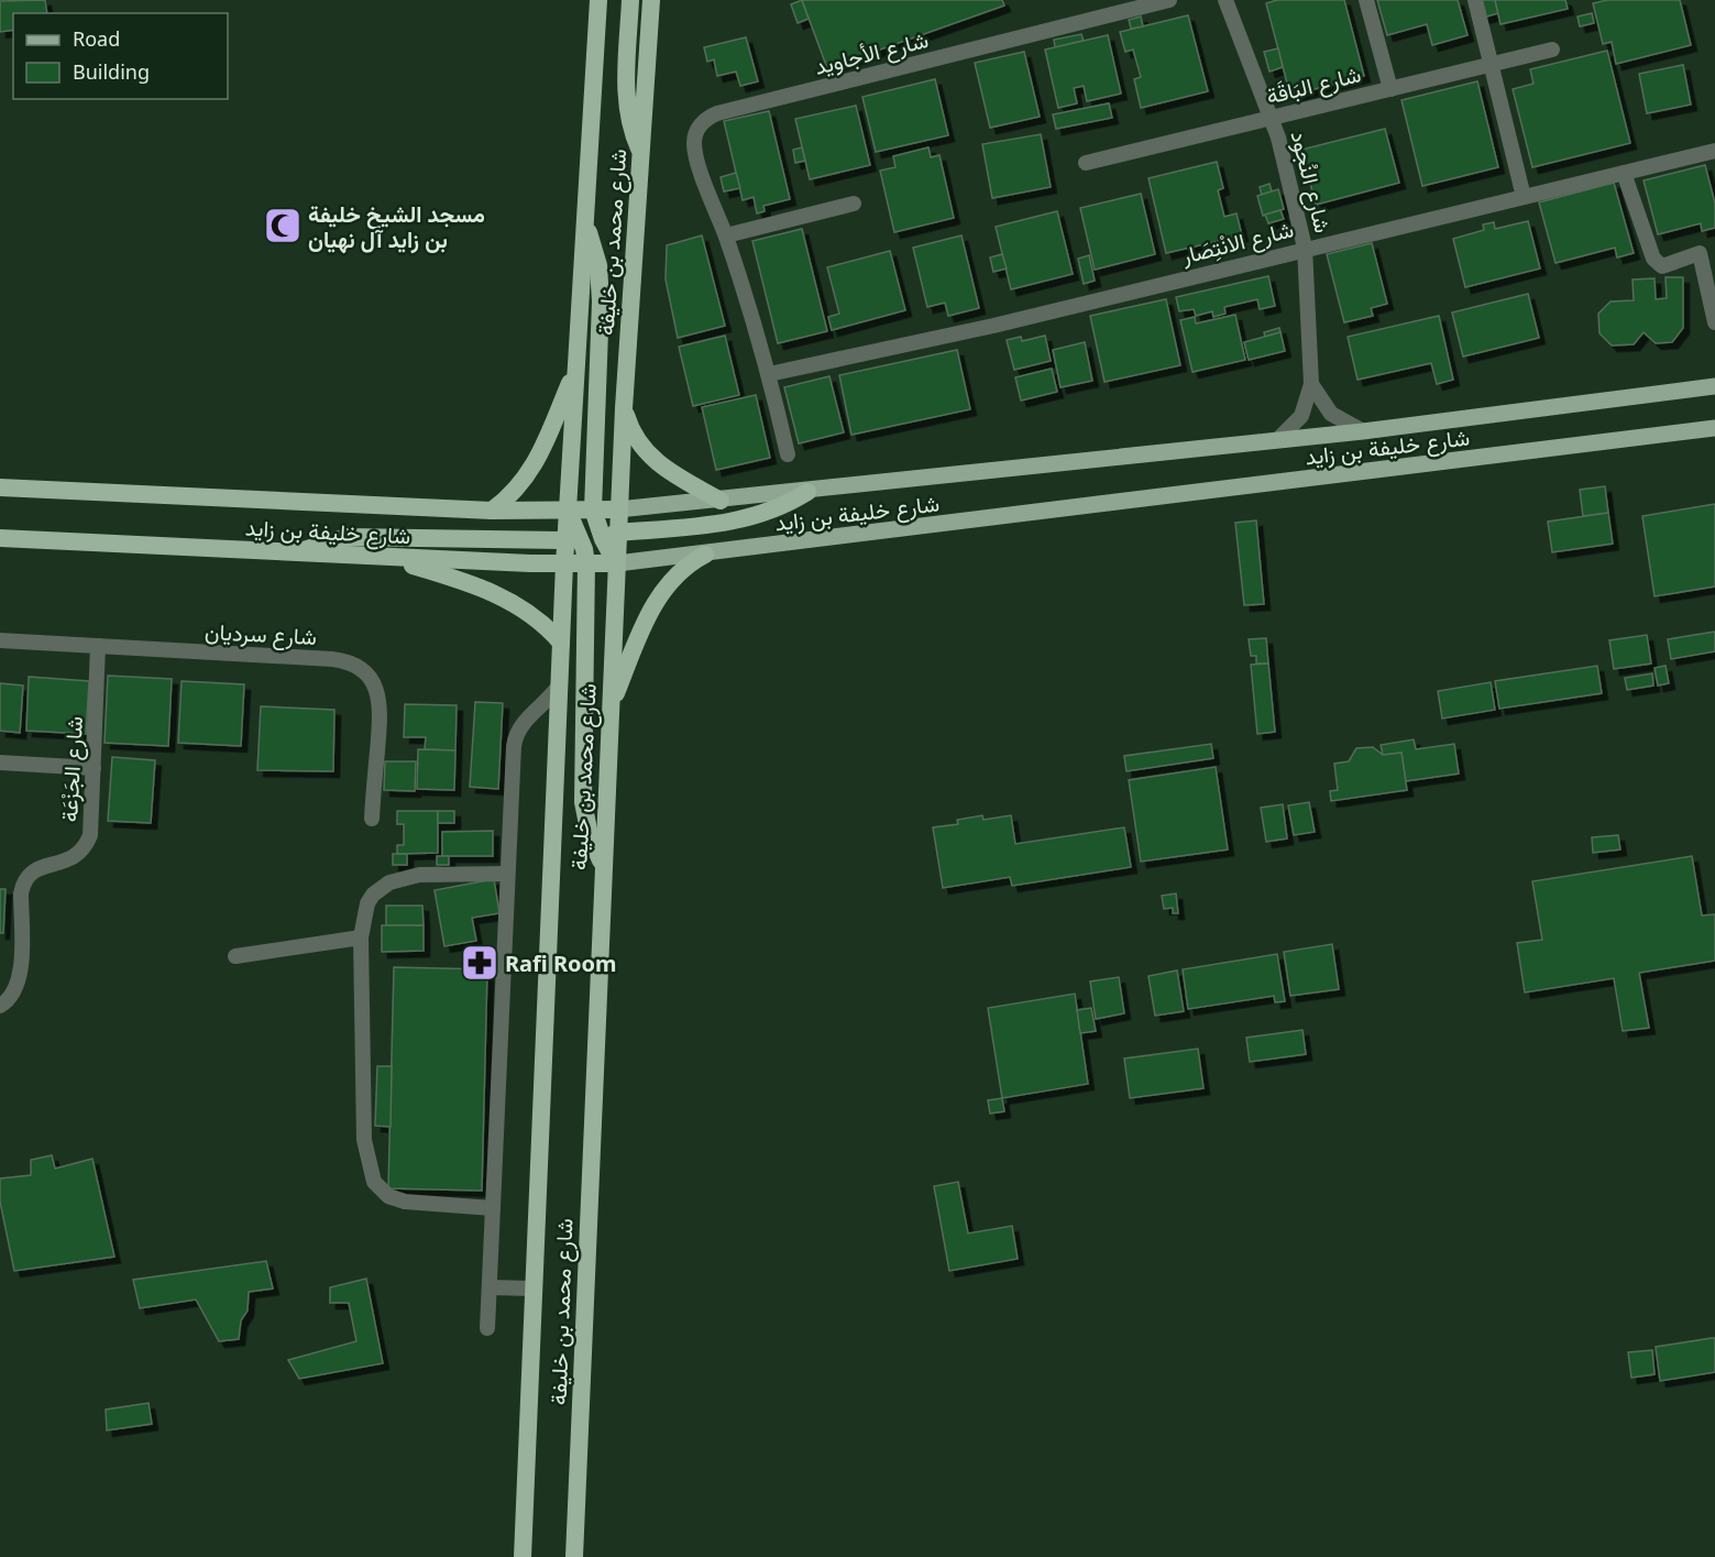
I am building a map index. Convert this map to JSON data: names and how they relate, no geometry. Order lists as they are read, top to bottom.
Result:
{
  "streets": {
    "highway": ["شارع محمد بن خليفة", "شارع خليفة بن زايد"],
    "street": [
      "شارع الأجاويد",
      "شارع البَاقَة",
      "شارع النُجود",
      "شارع الانْتِصَار",
      "شارع سرديان",
      "شارع الجَزْعَة"
    ]
  },
  "crossings": [
    ["شارع الأجاويد", "شارع الانْتِصَار"],
    ["شارع البَاقَة", "شارع النُجود"],
    ["شارع النُجود", "شارع الانْتِصَار"],
    ["شارع النُجود", "شارع خليفة بن زايد"],
    ["شارع محمد بن خليفة", "شارع خليفة بن زايد"],
    ["شارع سرديان", "شارع الجَزْعَة"]
  ],
  "places": {
    "mosque": ["مسجد الشيخ خليفة بن زايد آل نهيان"],
    "pharmacy": ["Rafi Room"]
  },
  "legend": ["Road", "Building"]
}
